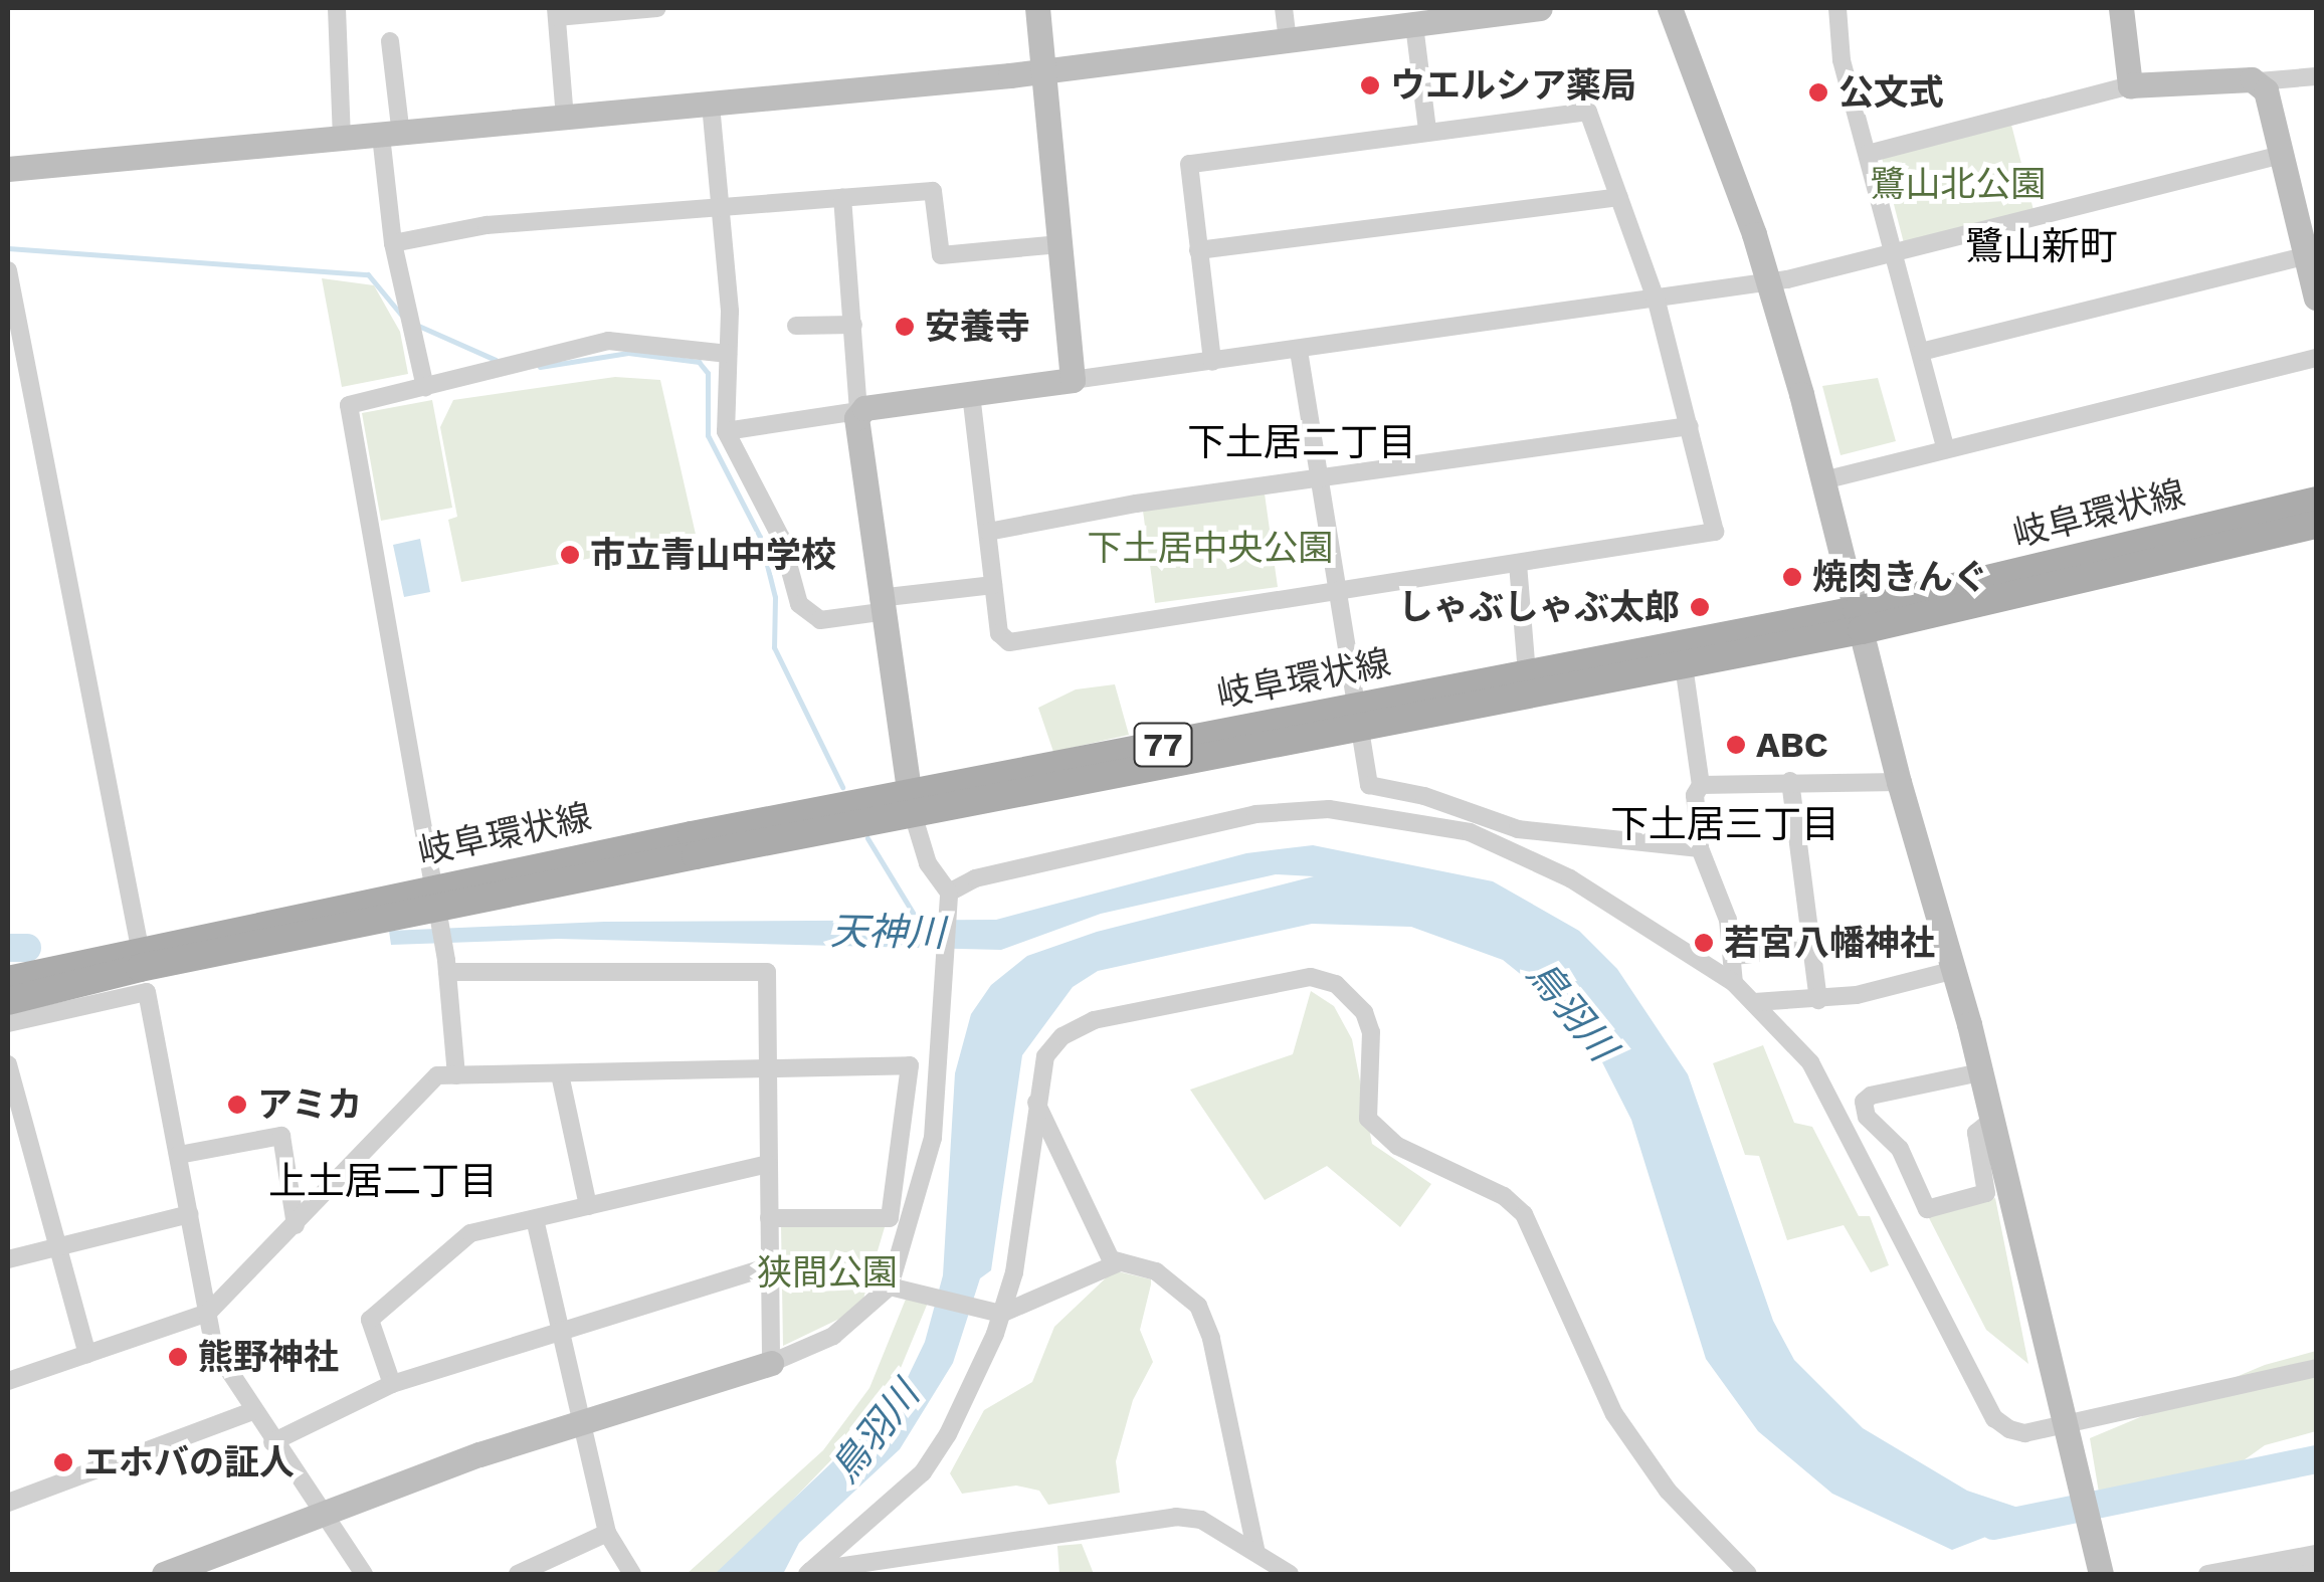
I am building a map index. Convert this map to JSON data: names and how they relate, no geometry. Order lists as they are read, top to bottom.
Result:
{
  "streets": {
    "main road": ["岐阜環状線", "77"]
  },
  "districts": [
    "鷺山新町",
    "下土居二丁目",
    "下土居三丁目",
    "上土居二丁目"
  ],
  "water": ["天神川", "鳥羽川"],
  "parks": ["鷺山北公園", "下土居中央公園", "狭間公園"],
  "places": [
    "ウエルシア薬局",
    "公文式",
    "安養寺",
    "市立青山中学校",
    "焼肉きんぐ",
    "しゃぶしゃぶ太郎",
    "ABC",
    "若宮八幡神社",
    "アミカ",
    "熊野神社",
    "エホバの証人"
  ]
}
